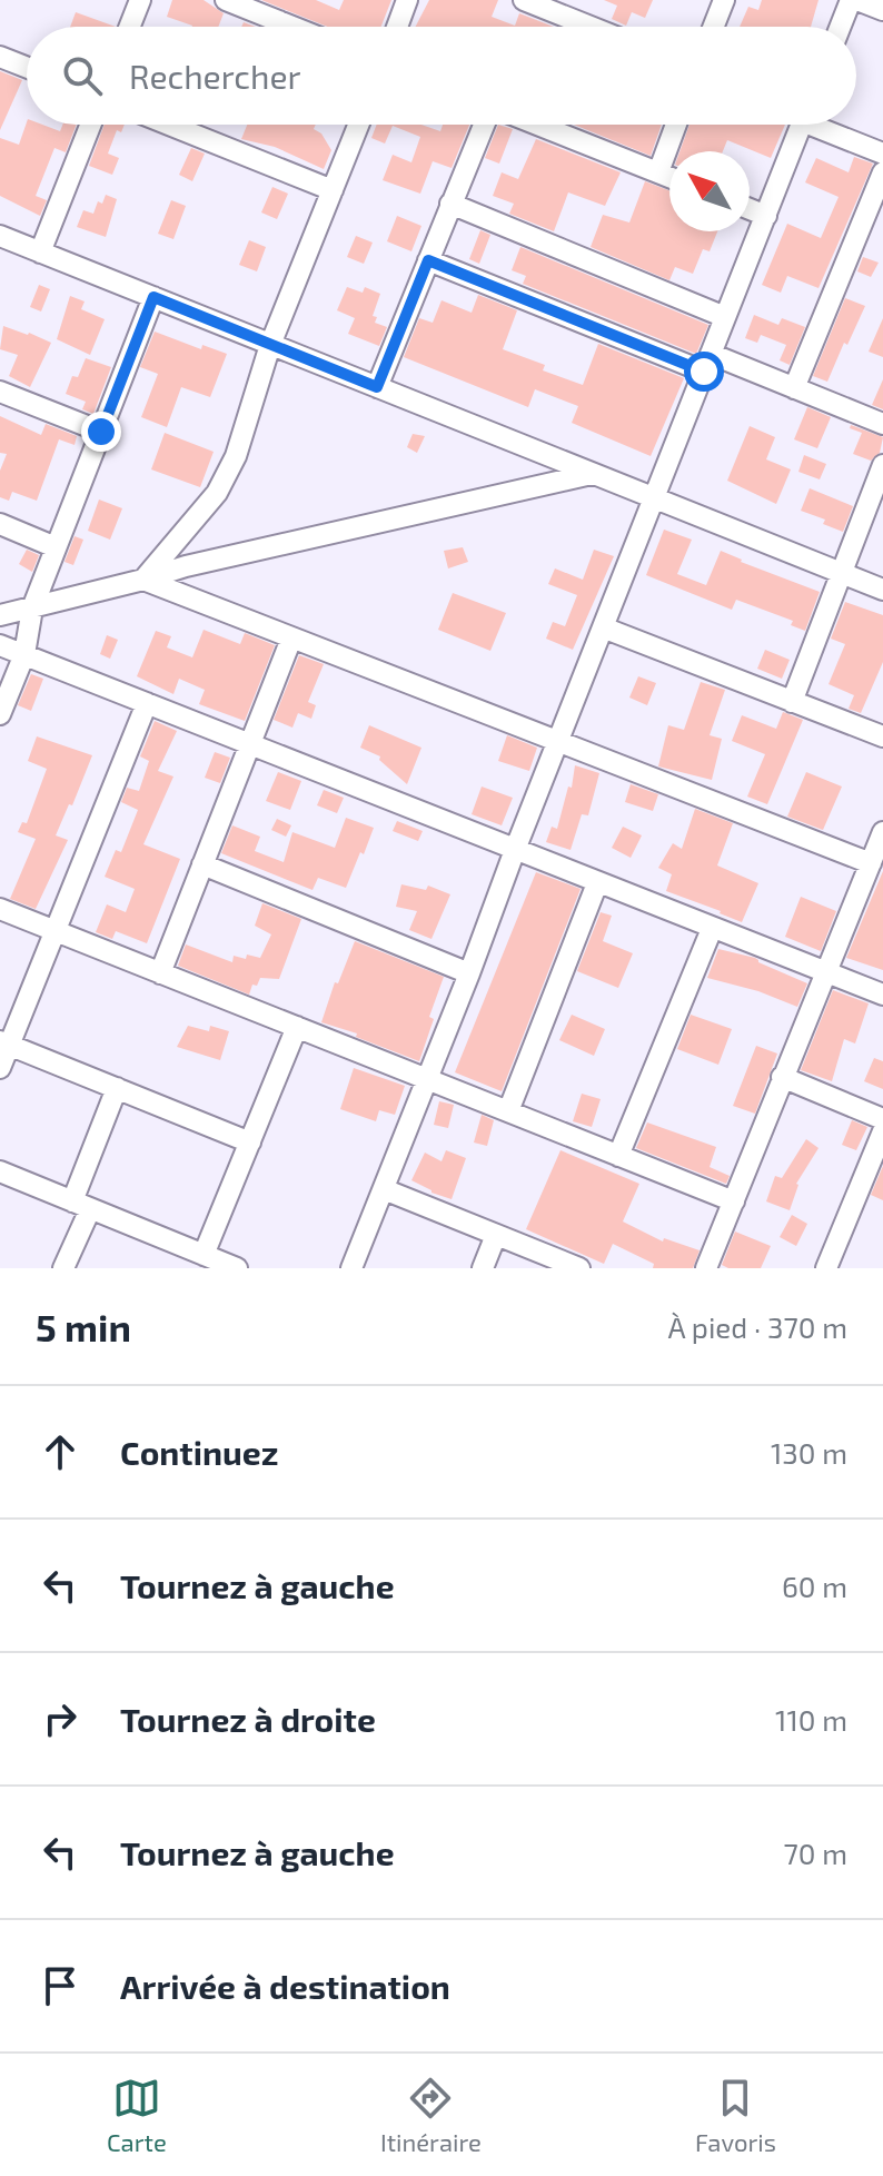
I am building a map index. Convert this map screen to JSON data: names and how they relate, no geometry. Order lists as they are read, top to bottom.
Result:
{
  "north": "top left",
  "page": {
    "search": "Rechercher",
    "heading": ["5 min", "À pied · 370 m"],
    "list": [
      ["Continuez", "130 m"],
      ["Tournez à gauche", "60 m"],
      ["Tournez à droite", "110 m"],
      ["Tournez à gauche", "70 m"],
      "Arrivée à destination"
    ],
    "nav": ["Carte", "Itinéraire", "Favoris"]
  }
}
